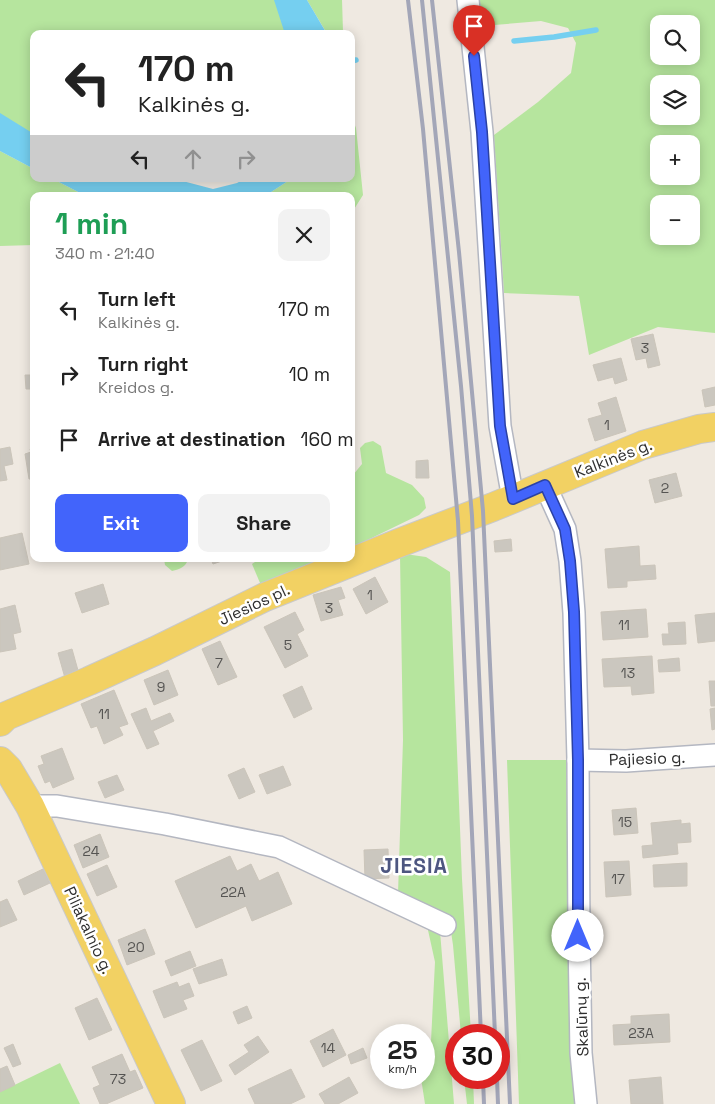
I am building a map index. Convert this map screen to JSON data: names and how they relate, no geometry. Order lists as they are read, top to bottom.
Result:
{
  "streets": {
    "main road": ["Kalkinės g.", "Jiesios pl.", "Piliakalnio g."],
    "street": ["Pajiesio g.", "Skalūnų g."]
  },
  "crossings": [
    ["Kalkinės g.", "Jiesios pl."],
    ["Kalkinės g.", "Skalūnų g."],
    ["Pajiesio g.", "Skalūnų g."]
  ],
  "districts": ["JIESIA"],
  "house_numbers": [
    "3",
    "1",
    "2",
    "1",
    "3",
    "11",
    "5",
    "7",
    "13",
    "9",
    "11",
    "15",
    "24",
    "17",
    "22A",
    "20",
    "23A",
    "14",
    "73"
  ],
  "page": {
    "map_buttons": ["+", "−"],
    "turn": ["170 m", "Kalkinės g."],
    "heading": ["1 min", "340 m · 21:40"],
    "list": [
      {
        "name": "Turn left",
        "note": "Kalkinės g.",
        "value": "170 m"
      },
      {
        "name": "Turn right",
        "note": "Kreidos g.",
        "value": "10 m"
      },
      {
        "name": "Arrive at destination",
        "value": "160 m"
      }
    ],
    "buttons": ["Exit", "Share"],
    "speed": "25 km/h",
    "limit": "30"
  }
}
